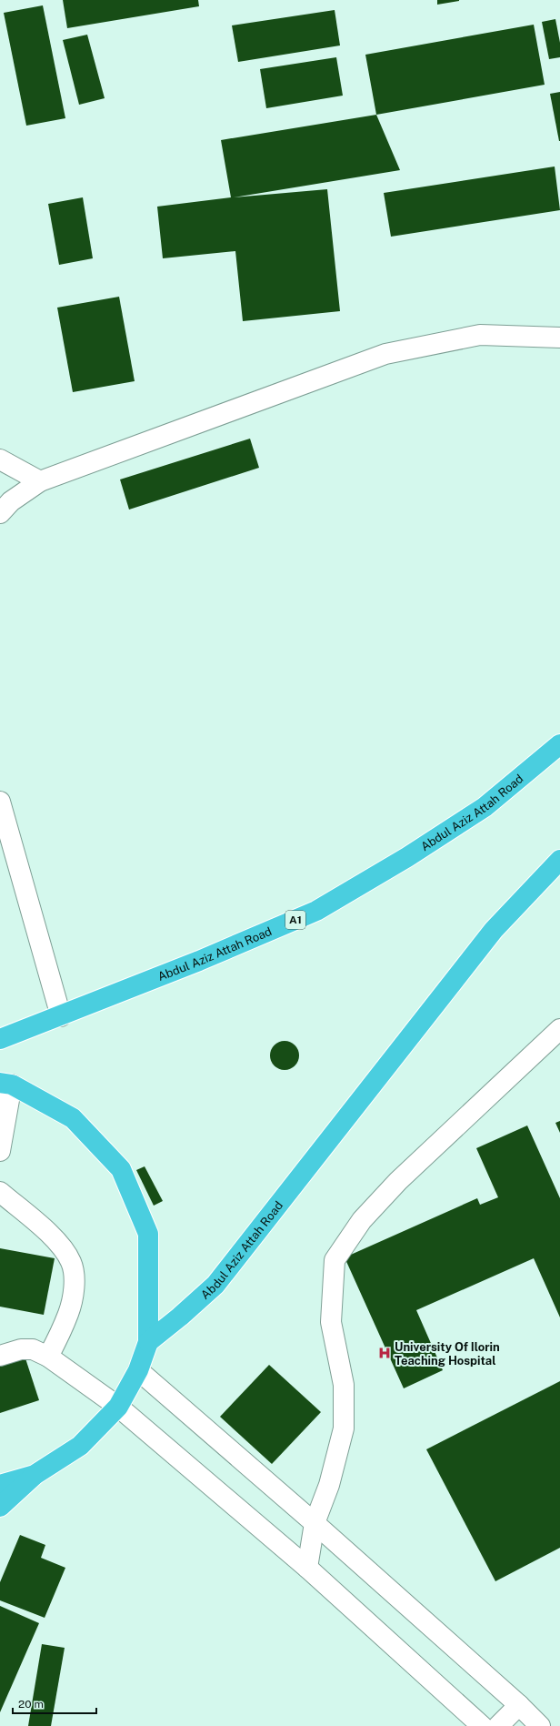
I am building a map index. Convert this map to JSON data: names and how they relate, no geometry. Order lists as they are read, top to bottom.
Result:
{
  "streets": {
    "highway": ["Abdul Aziz Attah Road", "A1"]
  },
  "places": {
    "hospital": ["University Of Ilorin Teaching Hospital"]
  },
  "scale_bar": "20 m"
}
